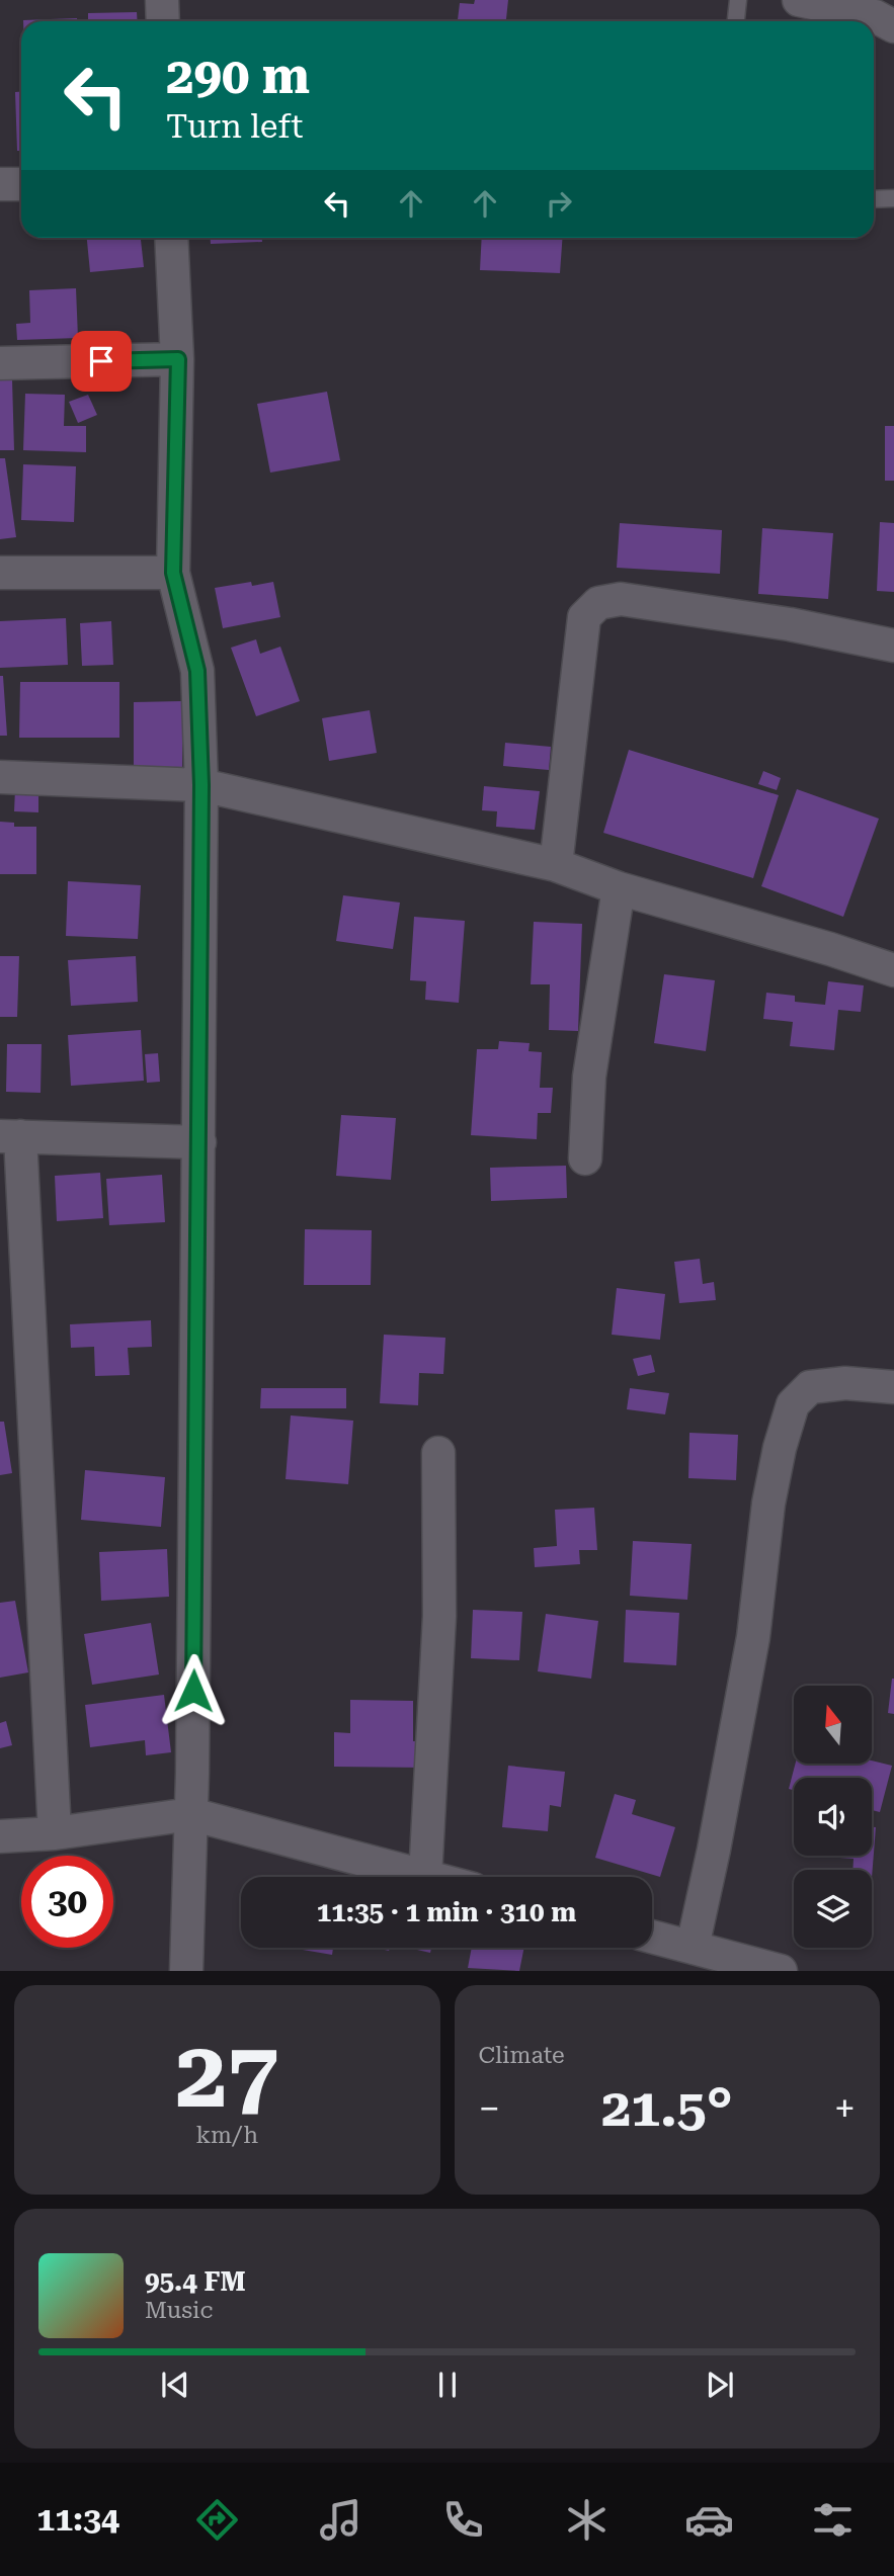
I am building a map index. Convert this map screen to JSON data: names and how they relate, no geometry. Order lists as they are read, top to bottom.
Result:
{
  "north": "top",
  "page": {
    "turn": ["290 m", "Turn left"],
    "limit": "30",
    "trip": "11:35 · 1 min · 310 m",
    "tile": [
      ["27", "km/h"],
      "Climate"
    ],
    "heat": ["−", "21.5°", "+"],
    "song": ["95.4 FM", "Music"],
    "tabs": "11:34"
  }
}
